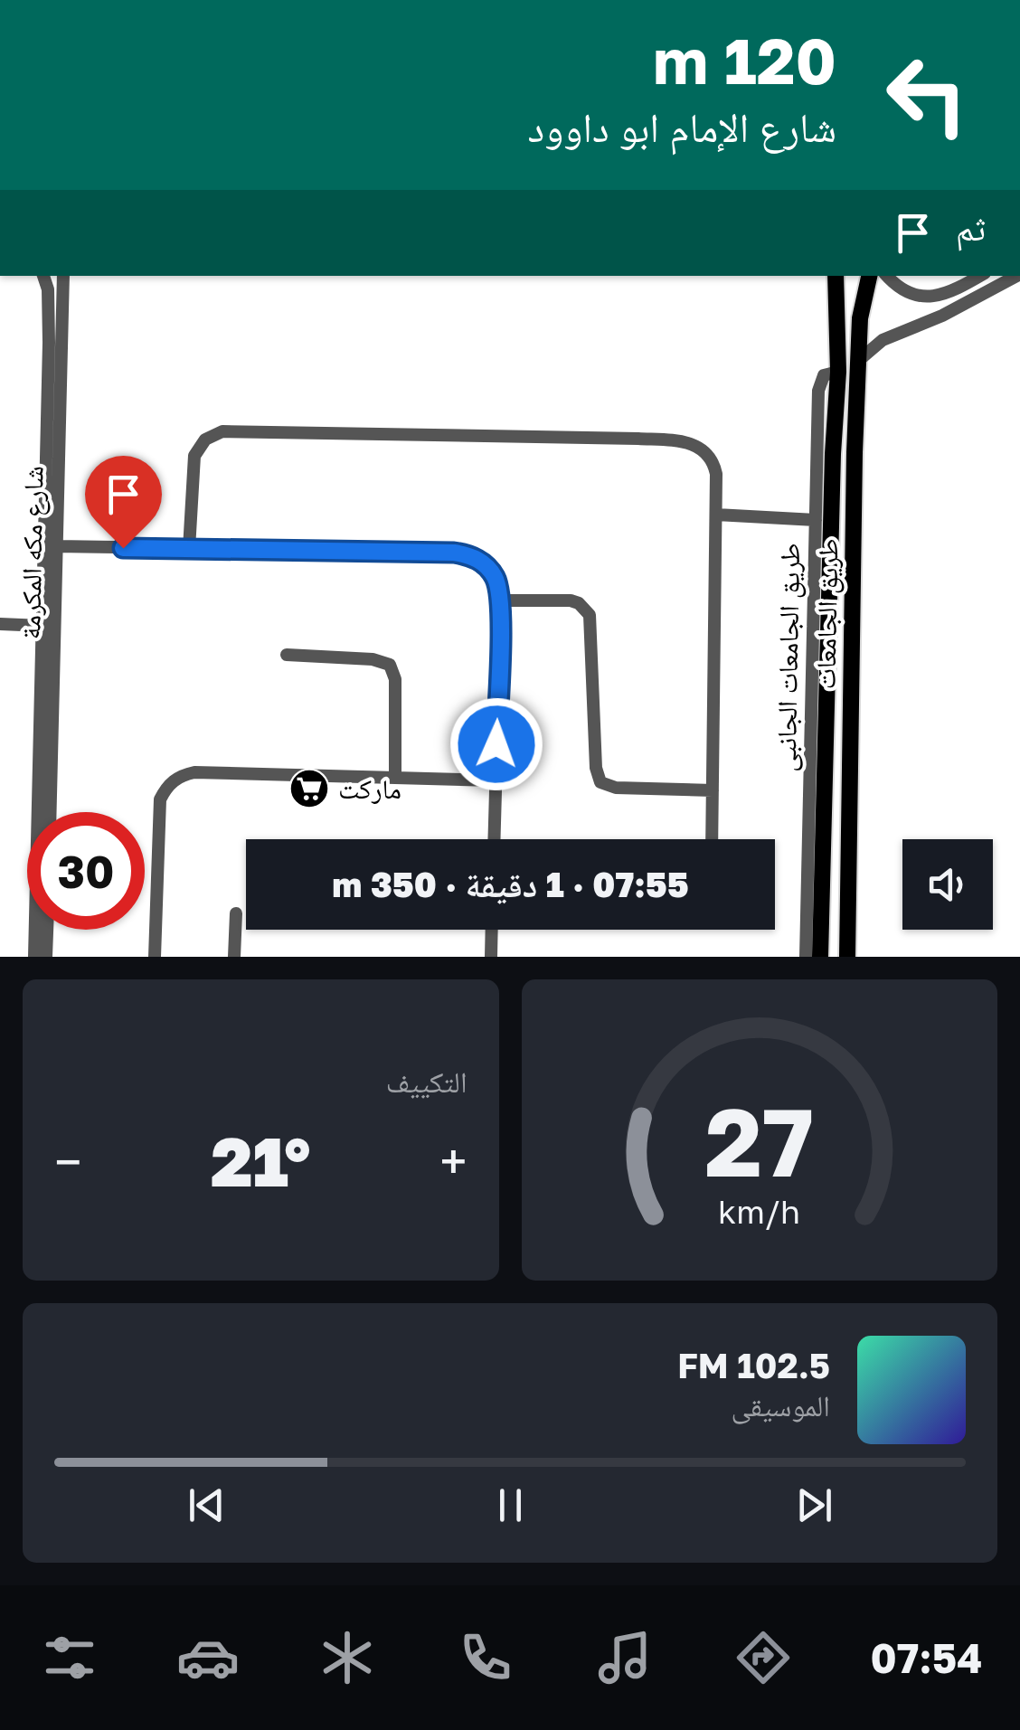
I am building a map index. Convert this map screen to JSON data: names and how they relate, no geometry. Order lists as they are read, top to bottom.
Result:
{
  "streets": {
    "main road": ["طريق الجامعات"],
    "street": ["شارع مكه المكرمة", "طريق الجامعات الجانبى"]
  },
  "crossings": [
    ["طريق الجامعات", "طريق الجامعات الجانبى"]
  ],
  "places": {
    "supermarket": ["ماركت"]
  },
  "page": {
    "turn": ["120 m", "شارع الإمام ابو داوود"],
    "then": "ثم",
    "limit": "30",
    "trip": "07:55 · 1 دقيقة · 350 m",
    "tile": "التكييف",
    "heat": ["−", "21°", "+"],
    "song": ["102.5 FM", "الموسيقى"],
    "tabs": "07:54",
    "gauge": ["27", "km/h"]
  }
}
